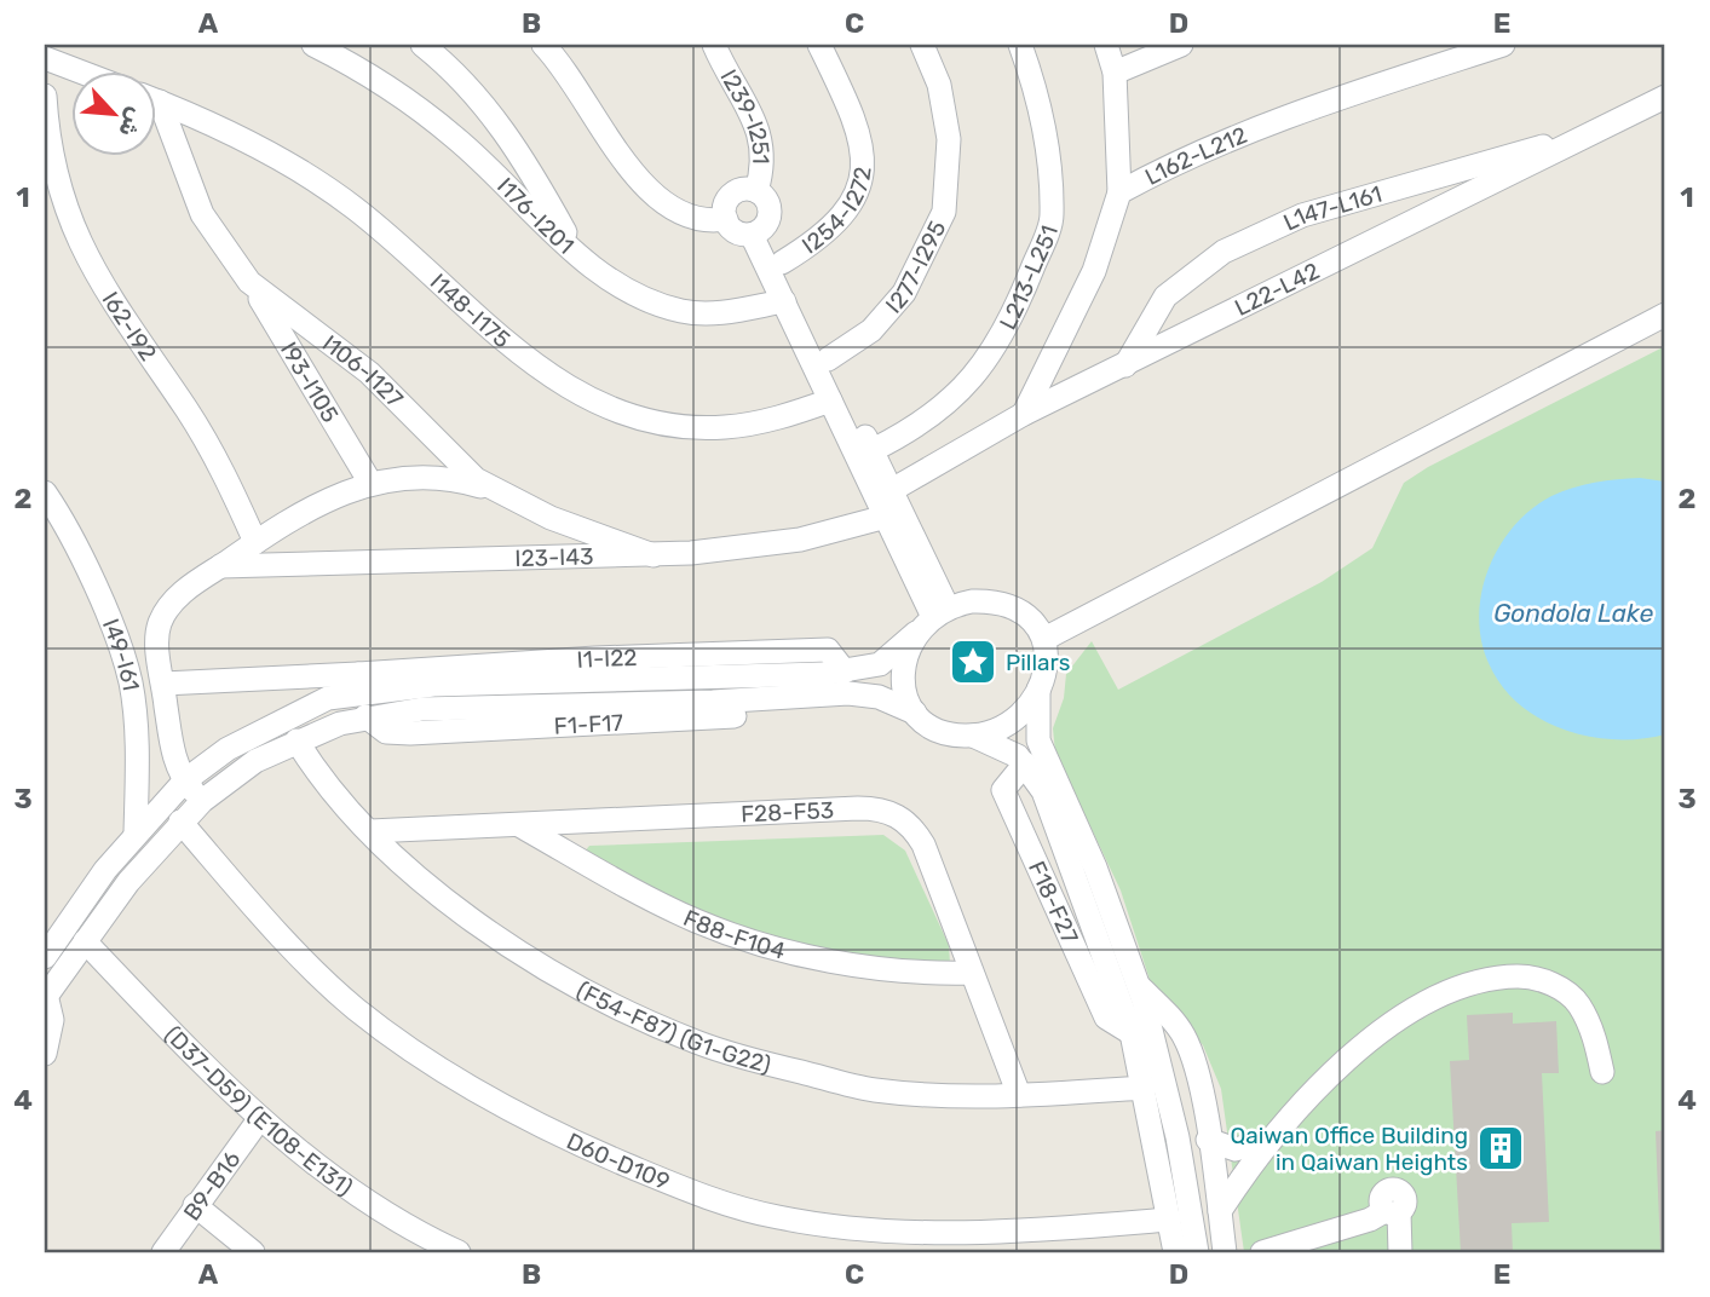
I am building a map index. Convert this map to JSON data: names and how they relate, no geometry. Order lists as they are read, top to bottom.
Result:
{
  "streets": {
    "street": [
      "I239-I251",
      "L162-L212",
      "I254-I272",
      "L147-L161",
      "I176-I201",
      "I277-I295",
      "L213-L251",
      "L22-L42",
      "I148-I175",
      "I62-I92",
      "I106-I127",
      "I93-I105",
      "I23-I43",
      "I49-I61",
      "I1-I22",
      "F28-F53",
      "F18-F27",
      "F88-F104",
      "(F54-F87) (G1-G22)",
      "(D37-D59) (E108-E131)",
      "D60-D109",
      "B9-B16"
    ]
  },
  "crossings": [
    ["L162-L212", "L22-L42"],
    ["L147-L161", "L22-L42"],
    ["I106-I127", "I93-I105"],
    ["I106-I127", "I23-I43"],
    ["F28-F53", "F88-F104"],
    ["F28-F53", "(F54-F87) (G1-G22)"],
    ["(D37-D59) (E108-E131)", "B9-B16"]
  ],
  "water": ["Gondola Lake"],
  "places": {
    "place": ["Pillars"],
    "building": ["Qaiwan Office Building in Qaiwan Heights"]
  },
  "north": "bottom right",
  "grid": {
    "columns": [
      "A",
      "B",
      "C",
      "D",
      "E"
    ],
    "rows": [
      "1",
      "2",
      "3",
      "4"
    ]
  }
}
